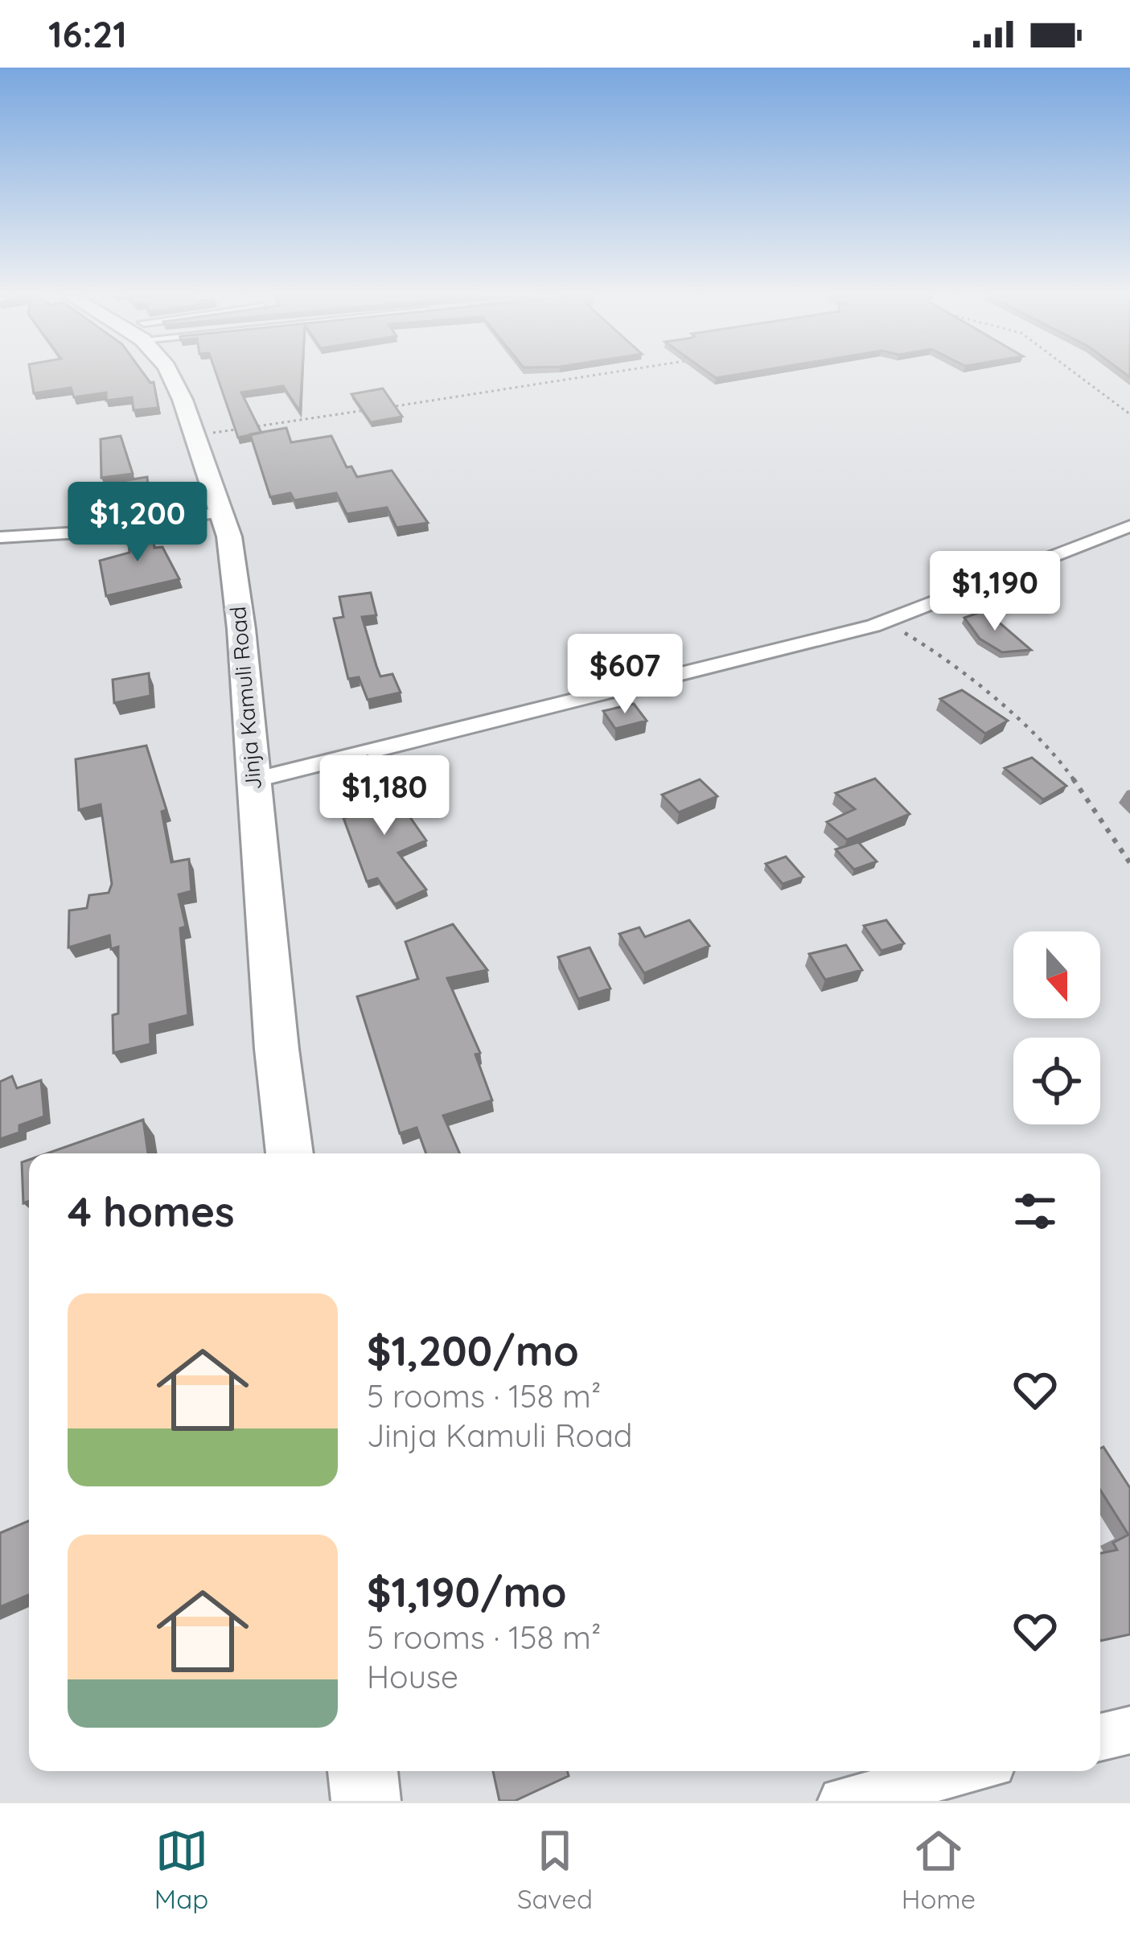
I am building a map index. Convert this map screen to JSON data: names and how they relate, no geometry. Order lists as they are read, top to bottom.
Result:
{
  "streets": {
    "main road": ["Jinja Kamuli Road"]
  },
  "north": "bottom",
  "page": {
    "status": "16:21",
    "price": [
      "$1,200",
      "$1,190",
      "$607",
      "$1,180"
    ],
    "heading": "4 homes",
    "list": [
      {
        "name": "$1,200/mo",
        "note": "5 rooms · 158 m² · Jinja Kamuli Road"
      },
      {
        "name": "$1,190/mo",
        "note": "5 rooms · 158 m² · House"
      }
    ],
    "tabs": ["Map", "Saved", "Home"]
  }
}
